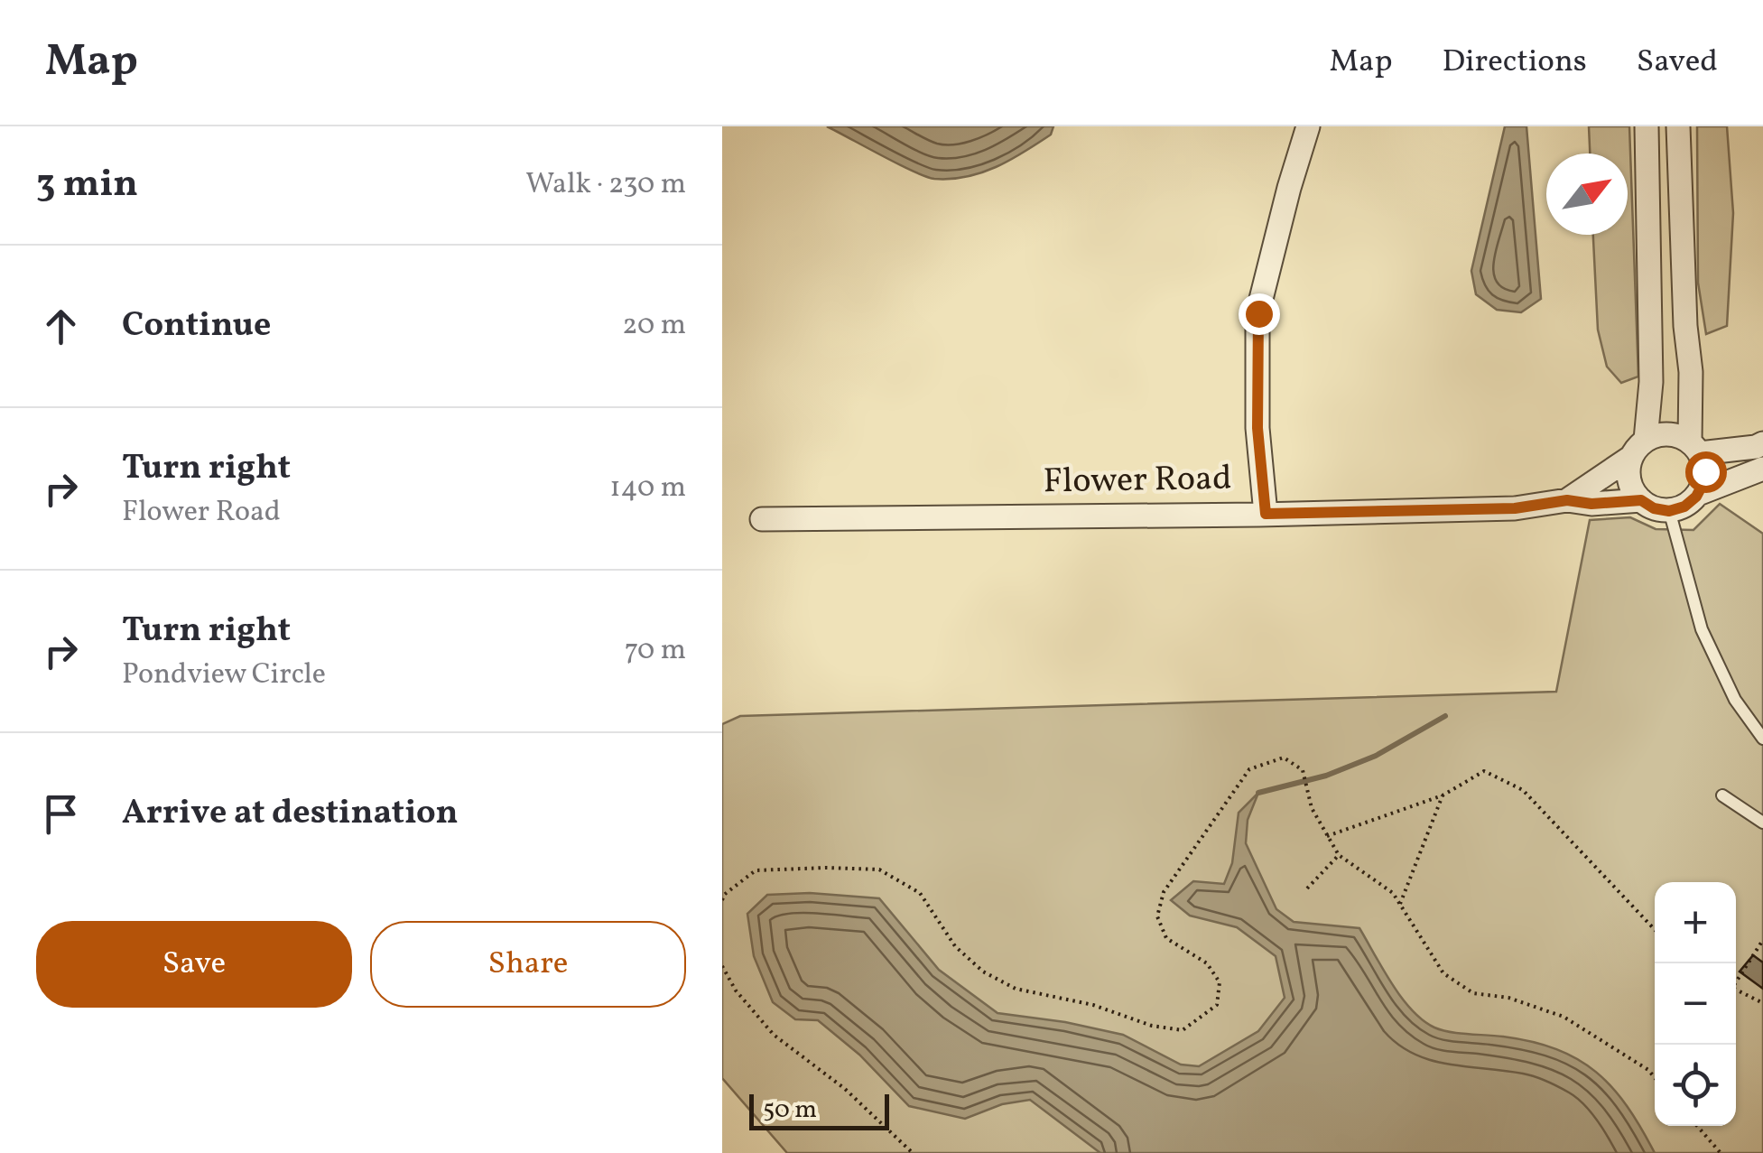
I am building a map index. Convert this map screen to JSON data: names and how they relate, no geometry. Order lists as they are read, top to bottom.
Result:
{
  "streets": {
    "street": ["Flower Road"]
  },
  "scale_bar": "50 m",
  "north": "top right",
  "page": {
    "header": "Map",
    "nav": ["Map", "Directions", "Saved"],
    "heading": ["3 min", "Walk · 230 m"],
    "list": [
      ["Continue", "20 m"],
      ["Turn right", "Flower Road", "140 m"],
      ["Turn right", "Pondview Circle", "70 m"],
      "Arrive at destination"
    ],
    "map_buttons": ["+", "−"],
    "buttons": ["Save", "Share"],
    "scale": "50 m"
  }
}
